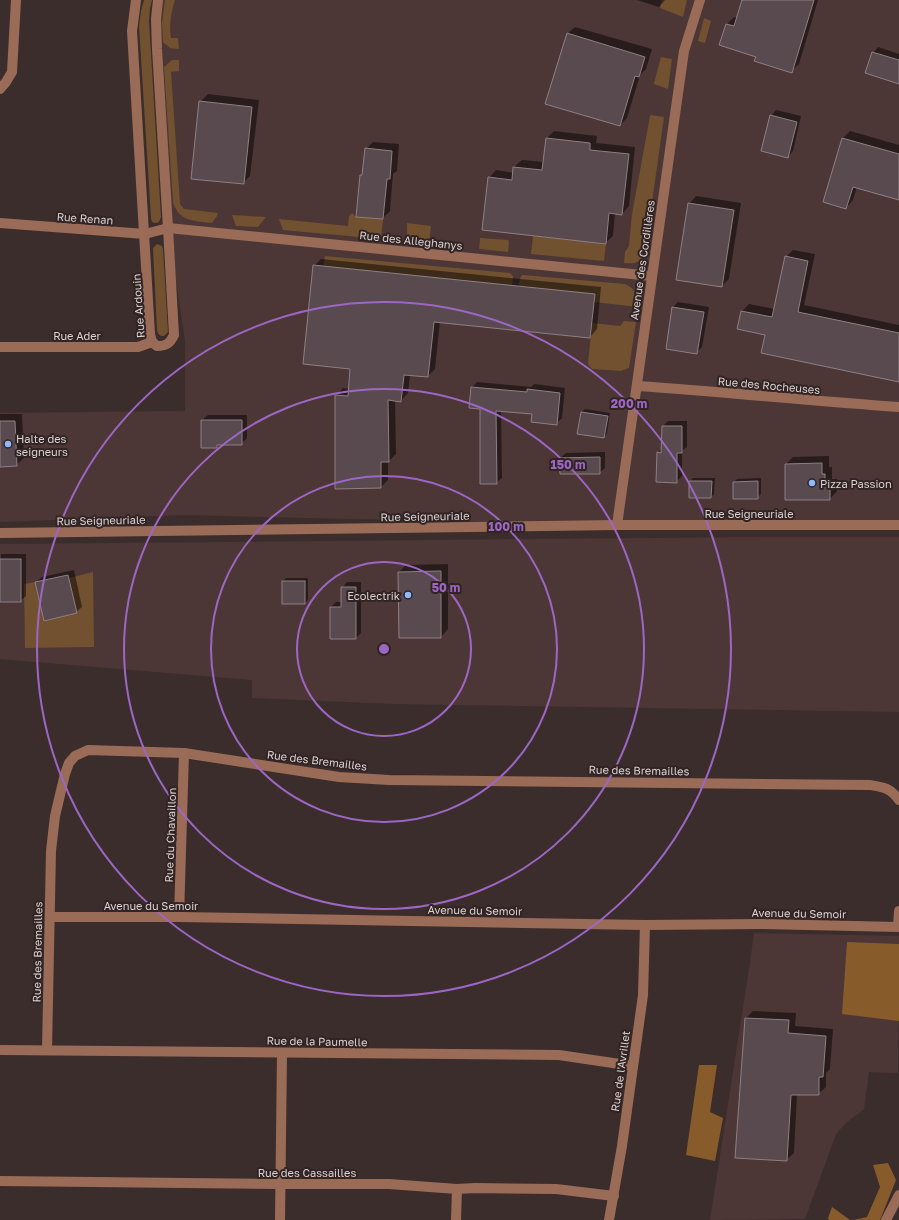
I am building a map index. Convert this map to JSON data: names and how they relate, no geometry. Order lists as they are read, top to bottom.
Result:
{
  "streets": {
    "street": [
      "Rue Renan",
      "Rue des Alleghanys",
      "Avenue des Cordillères",
      "Rue Ardouin",
      "Rue Ader",
      "Rue des Rocheuses",
      "Rue Seigneuriale",
      "Rue des Bremailles",
      "Rue du Chavaillon",
      "Avenue du Semoir",
      "Rue de la Paumelle",
      "Rue de l'Avrillet",
      "Rue des Cassailles"
    ]
  },
  "crossings": [
    ["Rue Renan", "Rue des Alleghanys"],
    ["Rue Renan", "Rue Ardouin"],
    ["Rue des Alleghanys", "Avenue des Cordillères"],
    ["Rue des Alleghanys", "Rue Ardouin"],
    ["Avenue des Cordillères", "Rue des Rocheuses"],
    ["Avenue des Cordillères", "Rue Seigneuriale"],
    ["Rue Ardouin", "Rue Ader"],
    ["Rue des Bremailles", "Rue du Chavaillon"],
    ["Rue des Bremailles", "Avenue du Semoir"],
    ["Rue des Bremailles", "Rue de la Paumelle"],
    ["Rue du Chavaillon", "Avenue du Semoir"],
    ["Avenue du Semoir", "Rue de l'Avrillet"],
    ["Rue de la Paumelle", "Rue de l'Avrillet"],
    ["Rue de l'Avrillet", "Rue des Cassailles"]
  ],
  "places": ["Halte des seigneurs", "Pizza Passion", "Ecolectrik"],
  "rings": [
    "200 m",
    "150 m",
    "100 m",
    "50 m"
  ]
}
